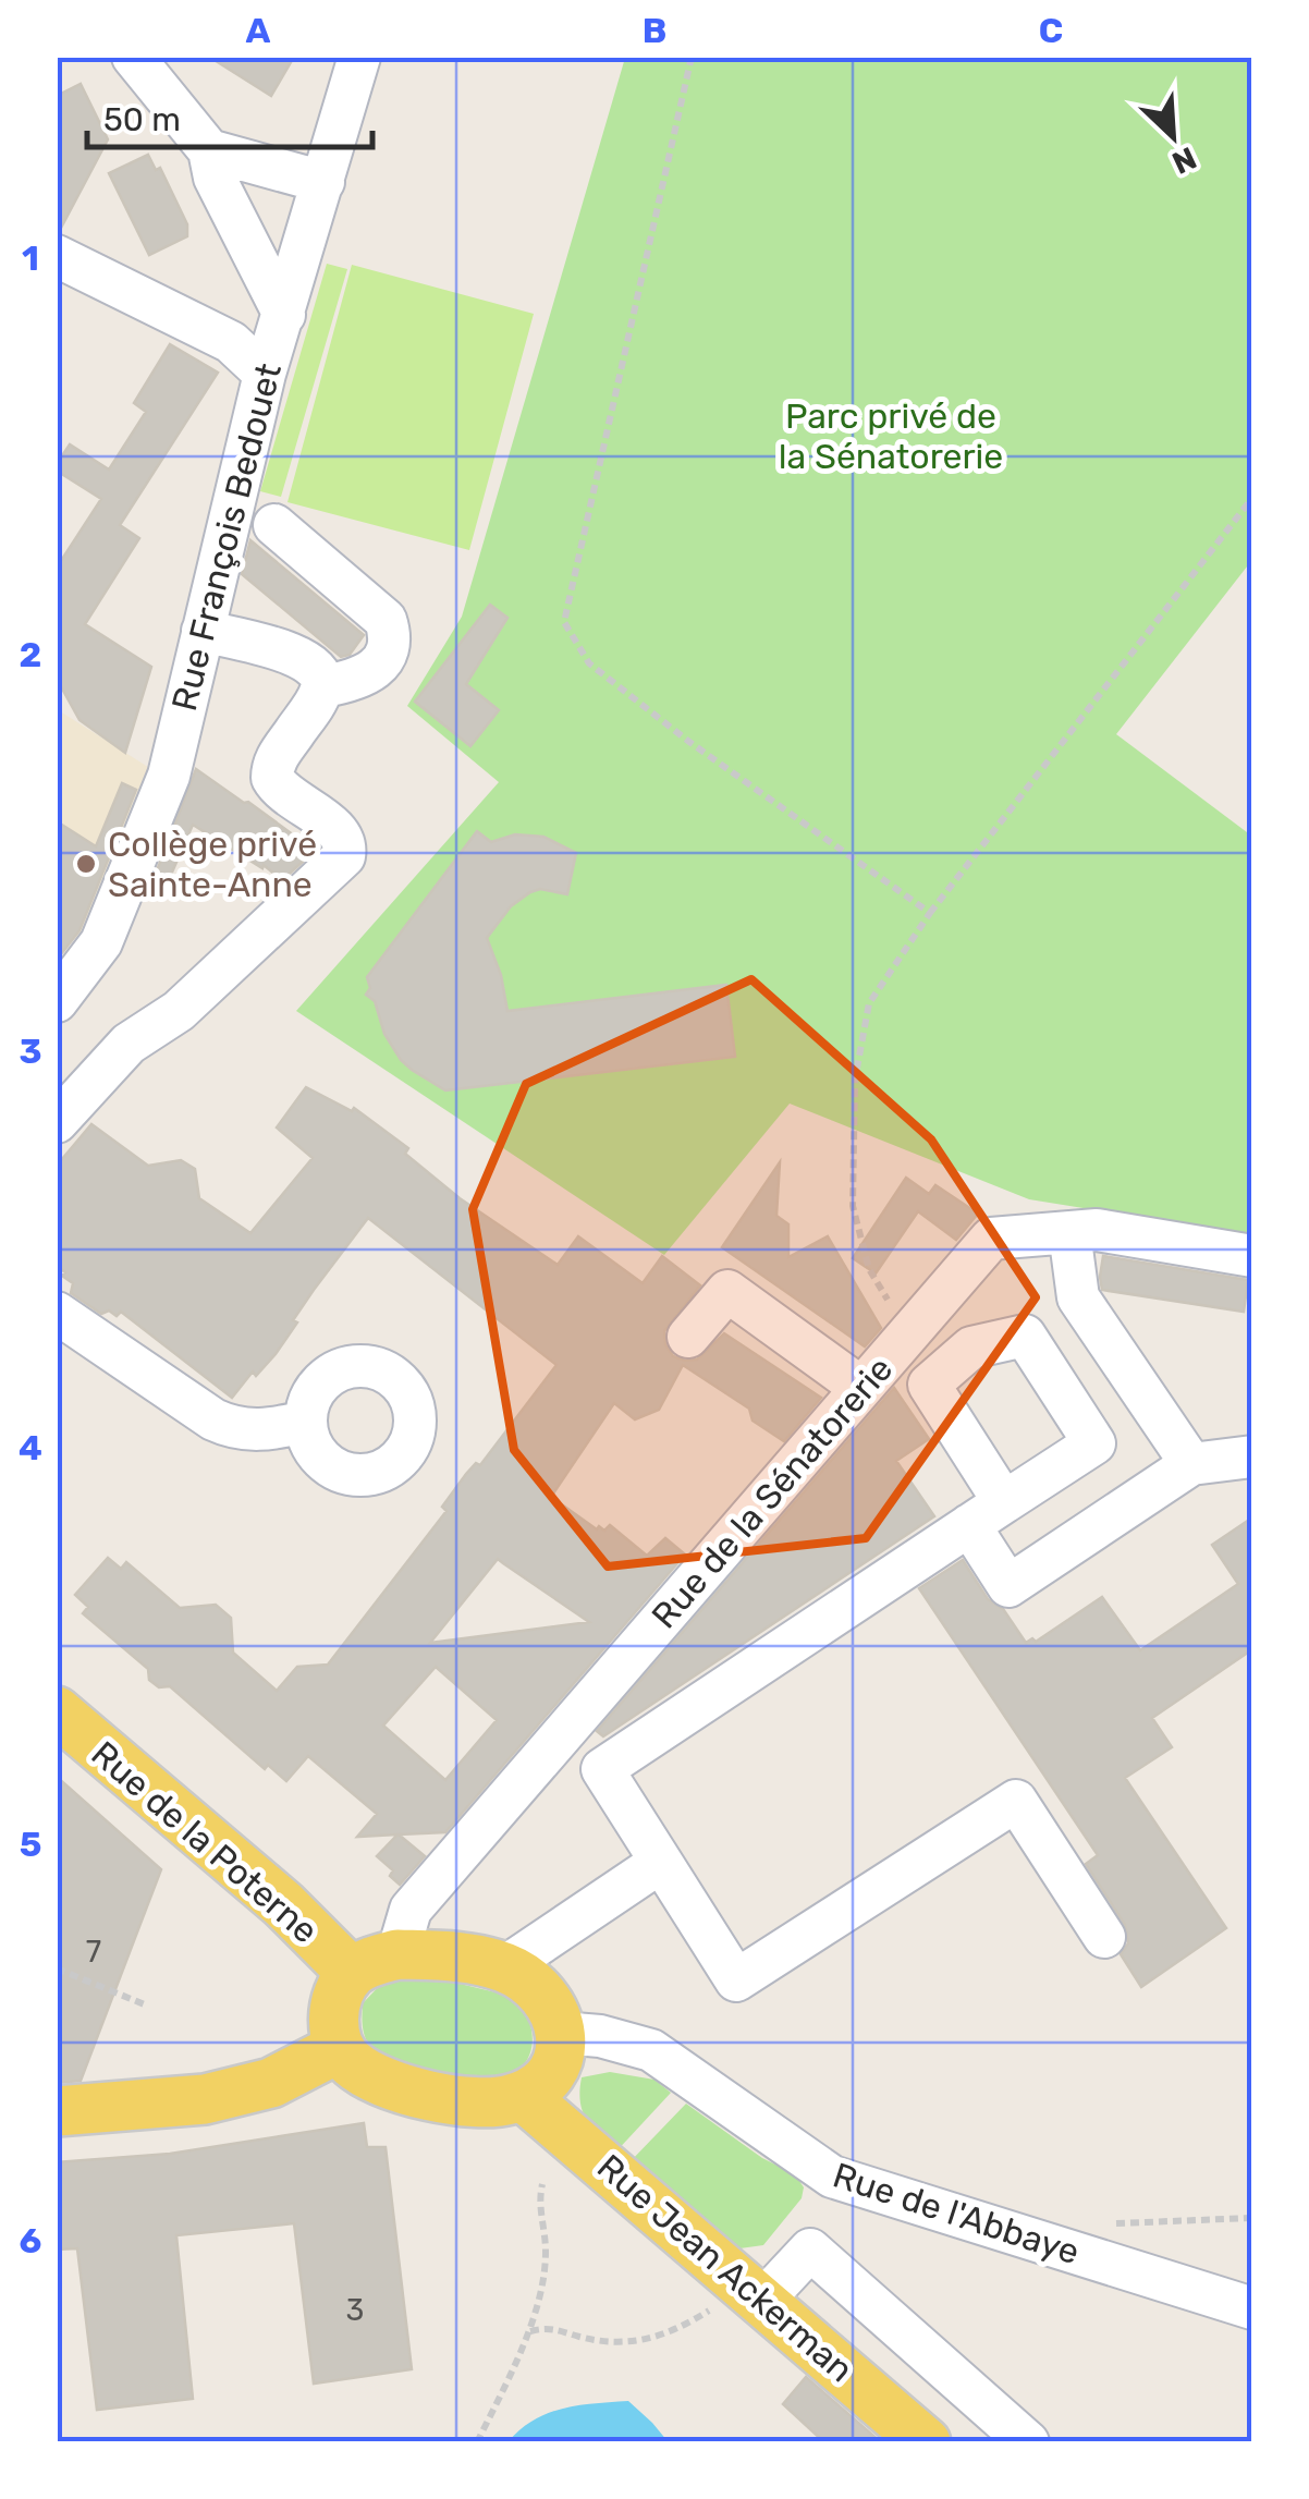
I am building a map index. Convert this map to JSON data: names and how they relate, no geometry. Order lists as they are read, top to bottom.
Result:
{
  "streets": {
    "main road": ["Rue de la Poterne", "Rue Jean Ackerman"],
    "street": ["Rue François Bedouet", "Rue de la Sénatorerie", "Rue de l'Abbaye"]
  },
  "crossings": [
    ["Rue de la Sénatorerie", "Rue de la Poterne"],
    ["Rue de la Sénatorerie", "Rue de l'Abbaye"],
    ["Rue de la Sénatorerie", "Rue Jean Ackerman"],
    ["Rue de la Poterne", "Rue de l'Abbaye"],
    ["Rue de la Poterne", "Rue Jean Ackerman"],
    ["Rue de l'Abbaye", "Rue Jean Ackerman"]
  ],
  "parks": ["Parc privé de la Sénatorerie"],
  "places": ["Collège privé Sainte-Anne"],
  "house_numbers": ["7", "3"],
  "scale_bar": "50 m",
  "north": "bottom right",
  "grid": {
    "columns": ["A", "B", "C"],
    "rows": [
      "1",
      "2",
      "3",
      "4",
      "5",
      "6"
    ]
  }
}
